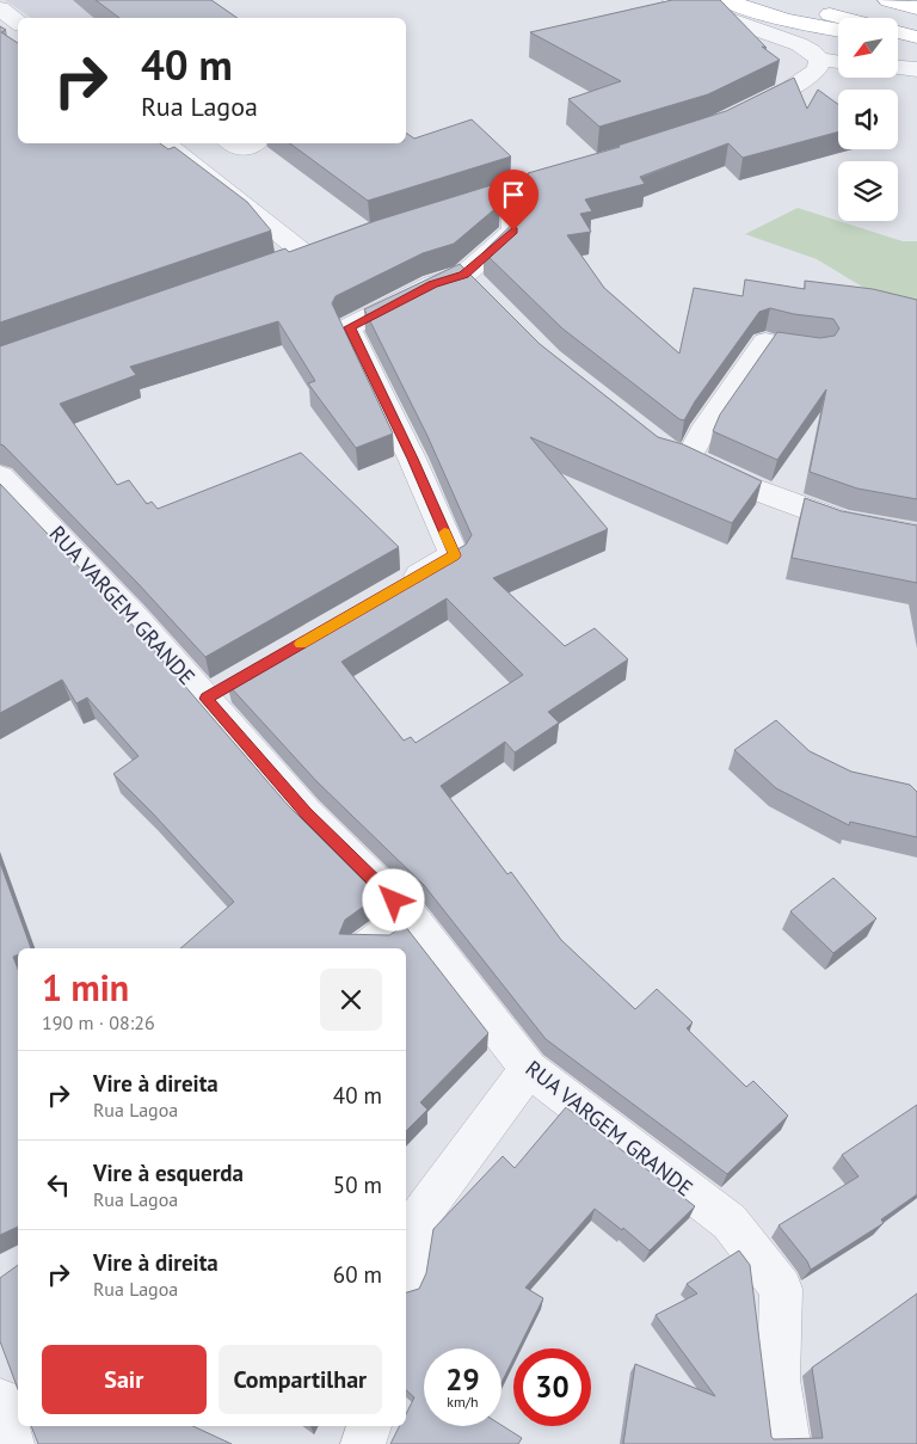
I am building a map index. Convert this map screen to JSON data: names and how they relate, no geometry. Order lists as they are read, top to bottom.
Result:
{
  "streets": {
    "street": ["RUA VARGEM GRANDE"]
  },
  "north": "bottom left",
  "page": {
    "turn": ["40 m", "Rua Lagoa"],
    "heading": ["1 min", "190 m · 08:26"],
    "list": [
      {
        "name": "Vire à direita",
        "note": "Rua Lagoa",
        "value": "40 m"
      },
      {
        "name": "Vire à esquerda",
        "note": "Rua Lagoa",
        "value": "50 m"
      },
      {
        "name": "Vire à direita",
        "note": "Rua Lagoa",
        "value": "60 m"
      }
    ],
    "buttons": ["Sair", "Compartilhar"],
    "speed": "29 km/h",
    "limit": "30"
  }
}
